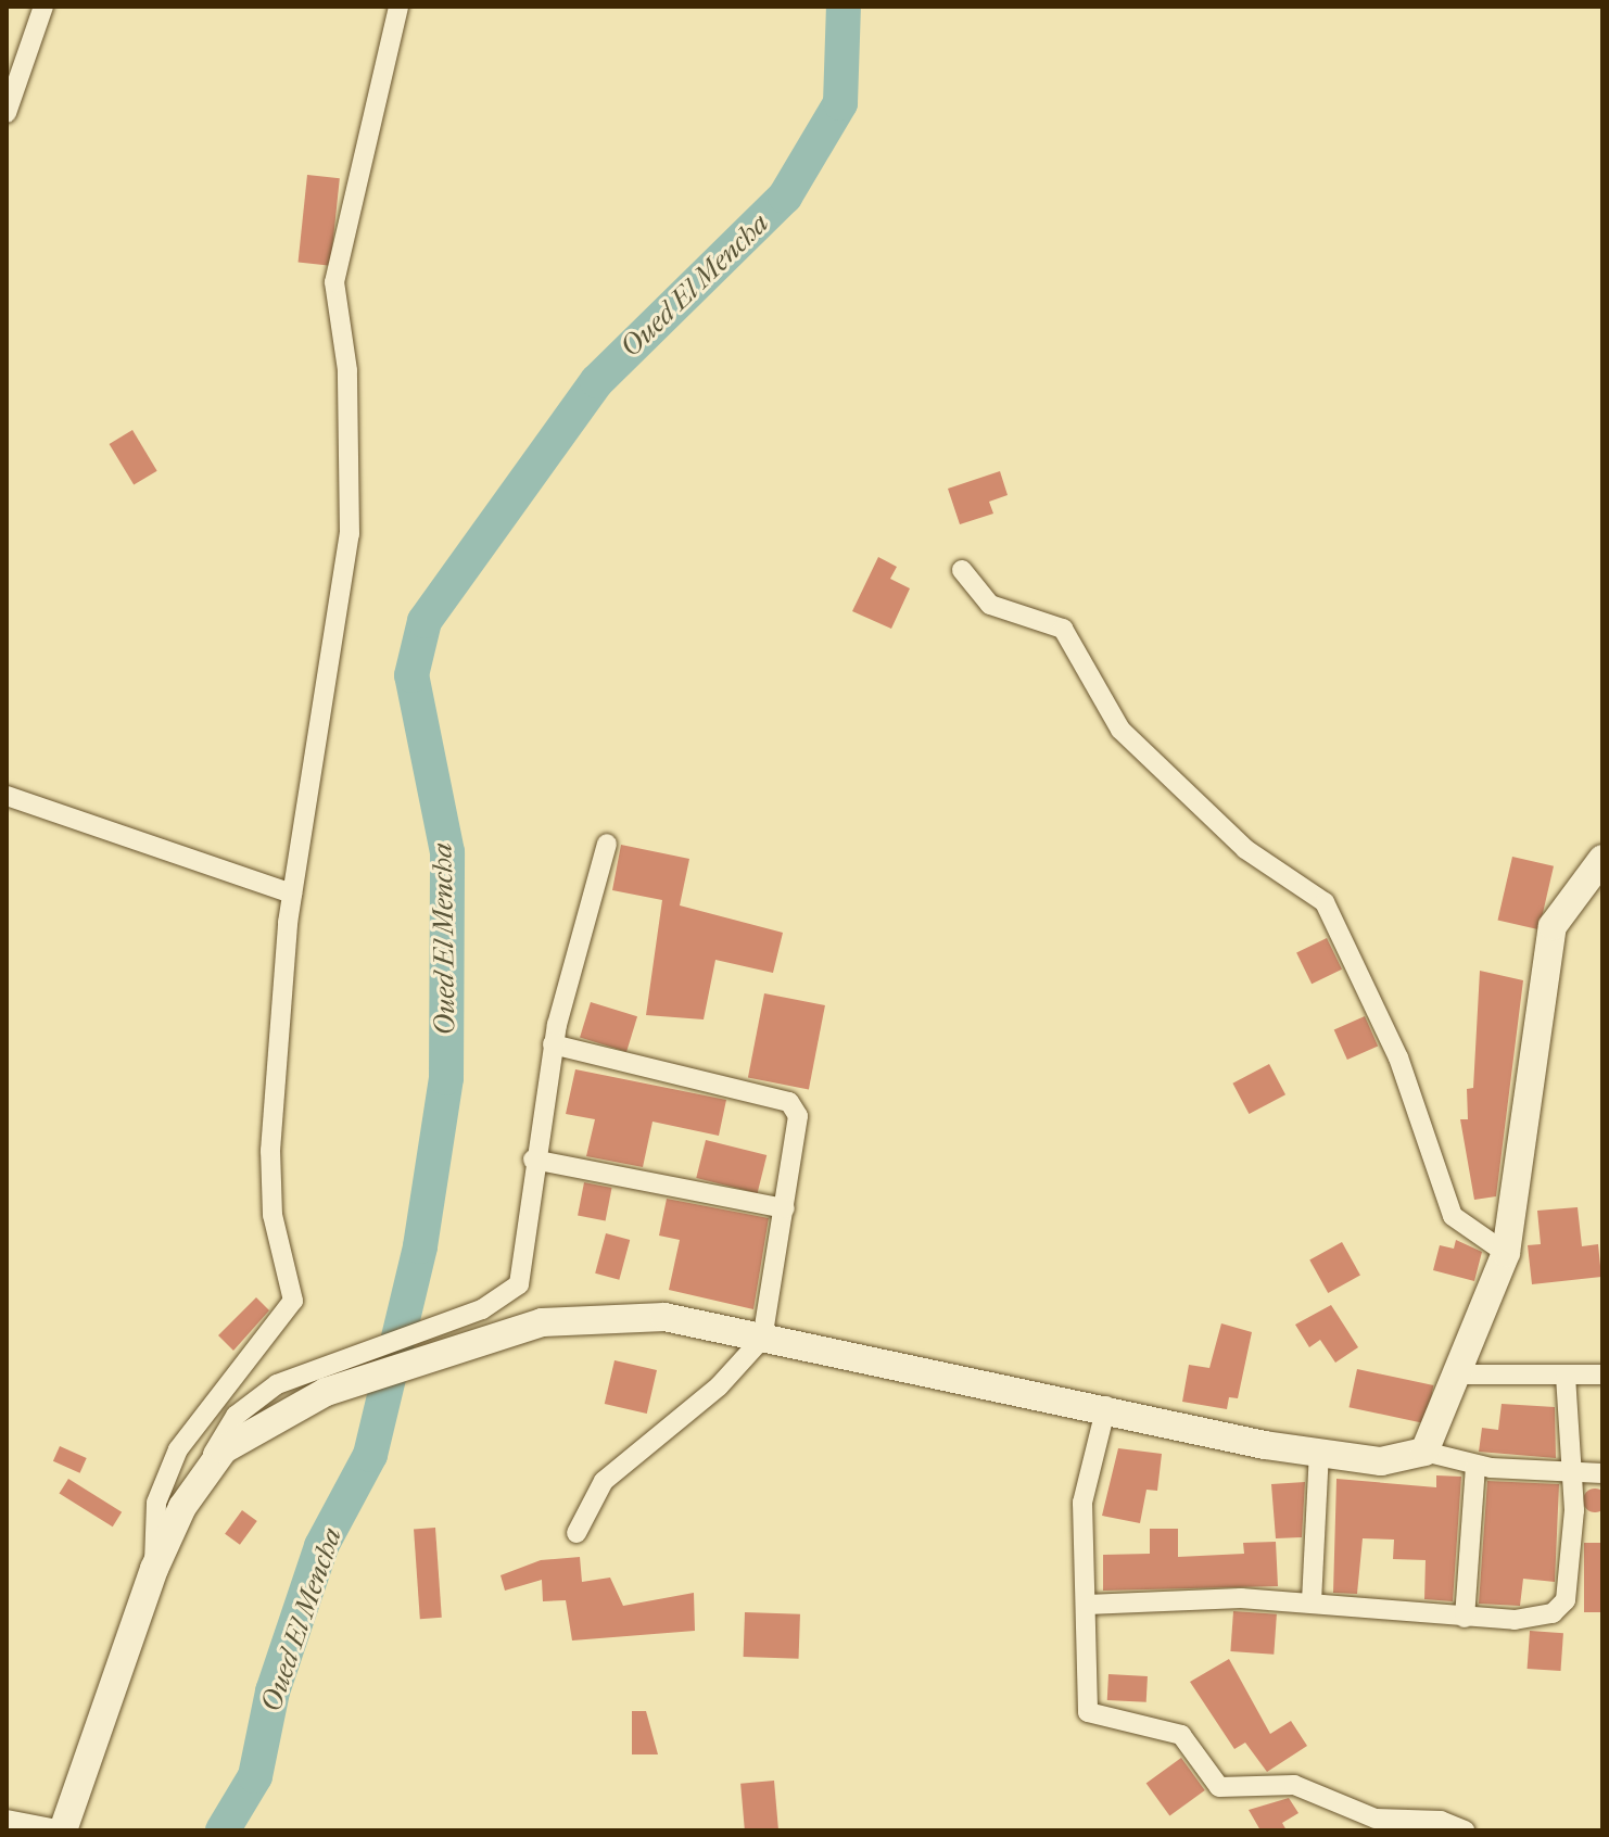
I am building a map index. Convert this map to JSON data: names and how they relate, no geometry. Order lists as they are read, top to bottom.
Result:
{
  "water": ["Oued El Mencha"]
}
